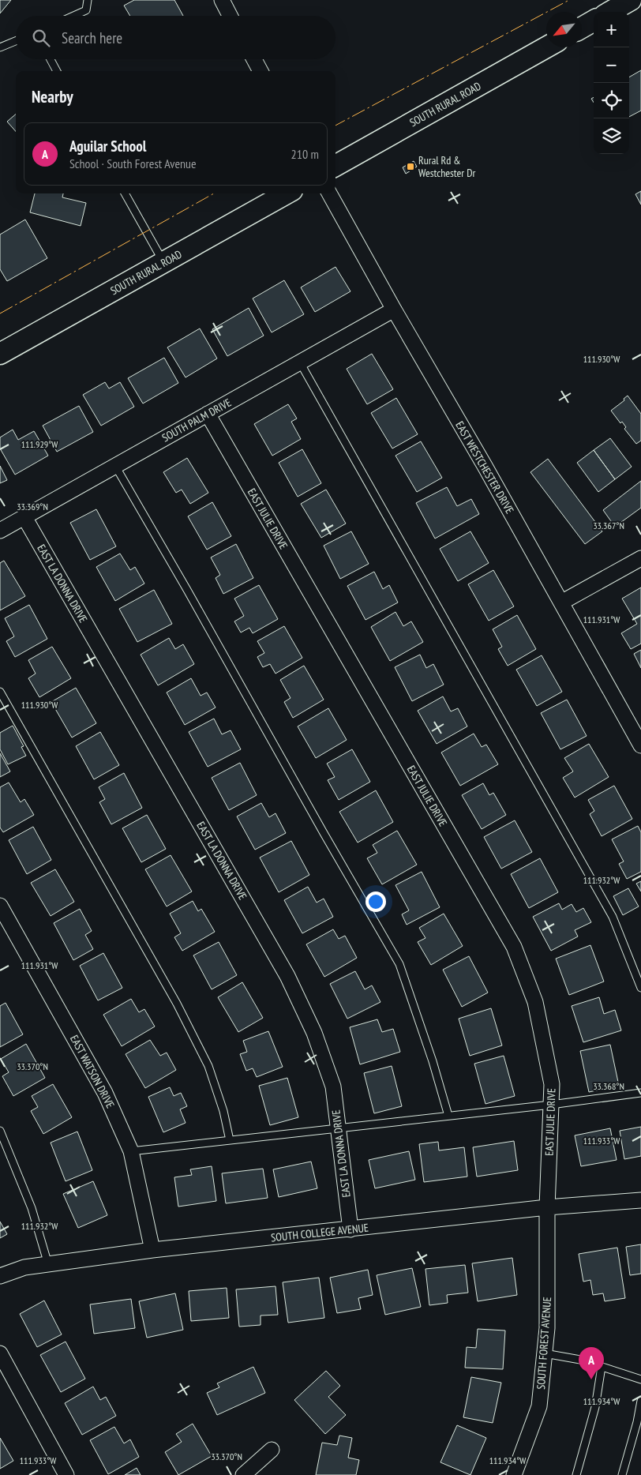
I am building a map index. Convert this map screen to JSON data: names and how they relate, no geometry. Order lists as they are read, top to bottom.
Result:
{
  "streets": {
    "main road": ["SOUTH RURAL ROAD"],
    "street": [
      "SOUTH PALM DRIVE",
      "EAST WESTCHESTER DRIVE",
      "EAST JULIE DRIVE",
      "EAST LA DONNA DRIVE",
      "EAST WATSON DRIVE",
      "SOUTH COLLEGE AVENUE",
      "SOUTH FOREST AVENUE"
    ]
  },
  "crossings": [
    ["SOUTH PALM DRIVE", "EAST WESTCHESTER DRIVE"],
    ["SOUTH PALM DRIVE", "EAST JULIE DRIVE"],
    ["SOUTH PALM DRIVE", "EAST LA DONNA DRIVE"],
    ["EAST JULIE DRIVE", "SOUTH COLLEGE AVENUE"],
    ["EAST JULIE DRIVE", "SOUTH FOREST AVENUE"],
    ["EAST LA DONNA DRIVE", "SOUTH COLLEGE AVENUE"],
    ["EAST WATSON DRIVE", "SOUTH COLLEGE AVENUE"],
    ["SOUTH COLLEGE AVENUE", "SOUTH FOREST AVENUE"]
  ],
  "places": {
    "transit": ["Rural Rd & Westchester Dr"]
  },
  "north": "bottom left",
  "page": {
    "map_buttons": ["+", "−"],
    "search": "Search here",
    "heading": "Nearby",
    "list": [
      {
        "mark": "A",
        "name": "Aguilar School",
        "note": "School · South Forest Avenue",
        "value": "210 m"
      }
    ],
    "pins": "A"
  },
  "coordinates": [
    "111.930°W",
    "111.929°W",
    "33.369°N",
    "33.367°N",
    "111.931°W",
    "111.932°W",
    "33.370°N",
    "33.368°N",
    "111.933°W",
    "111.934°W"
  ]
}
